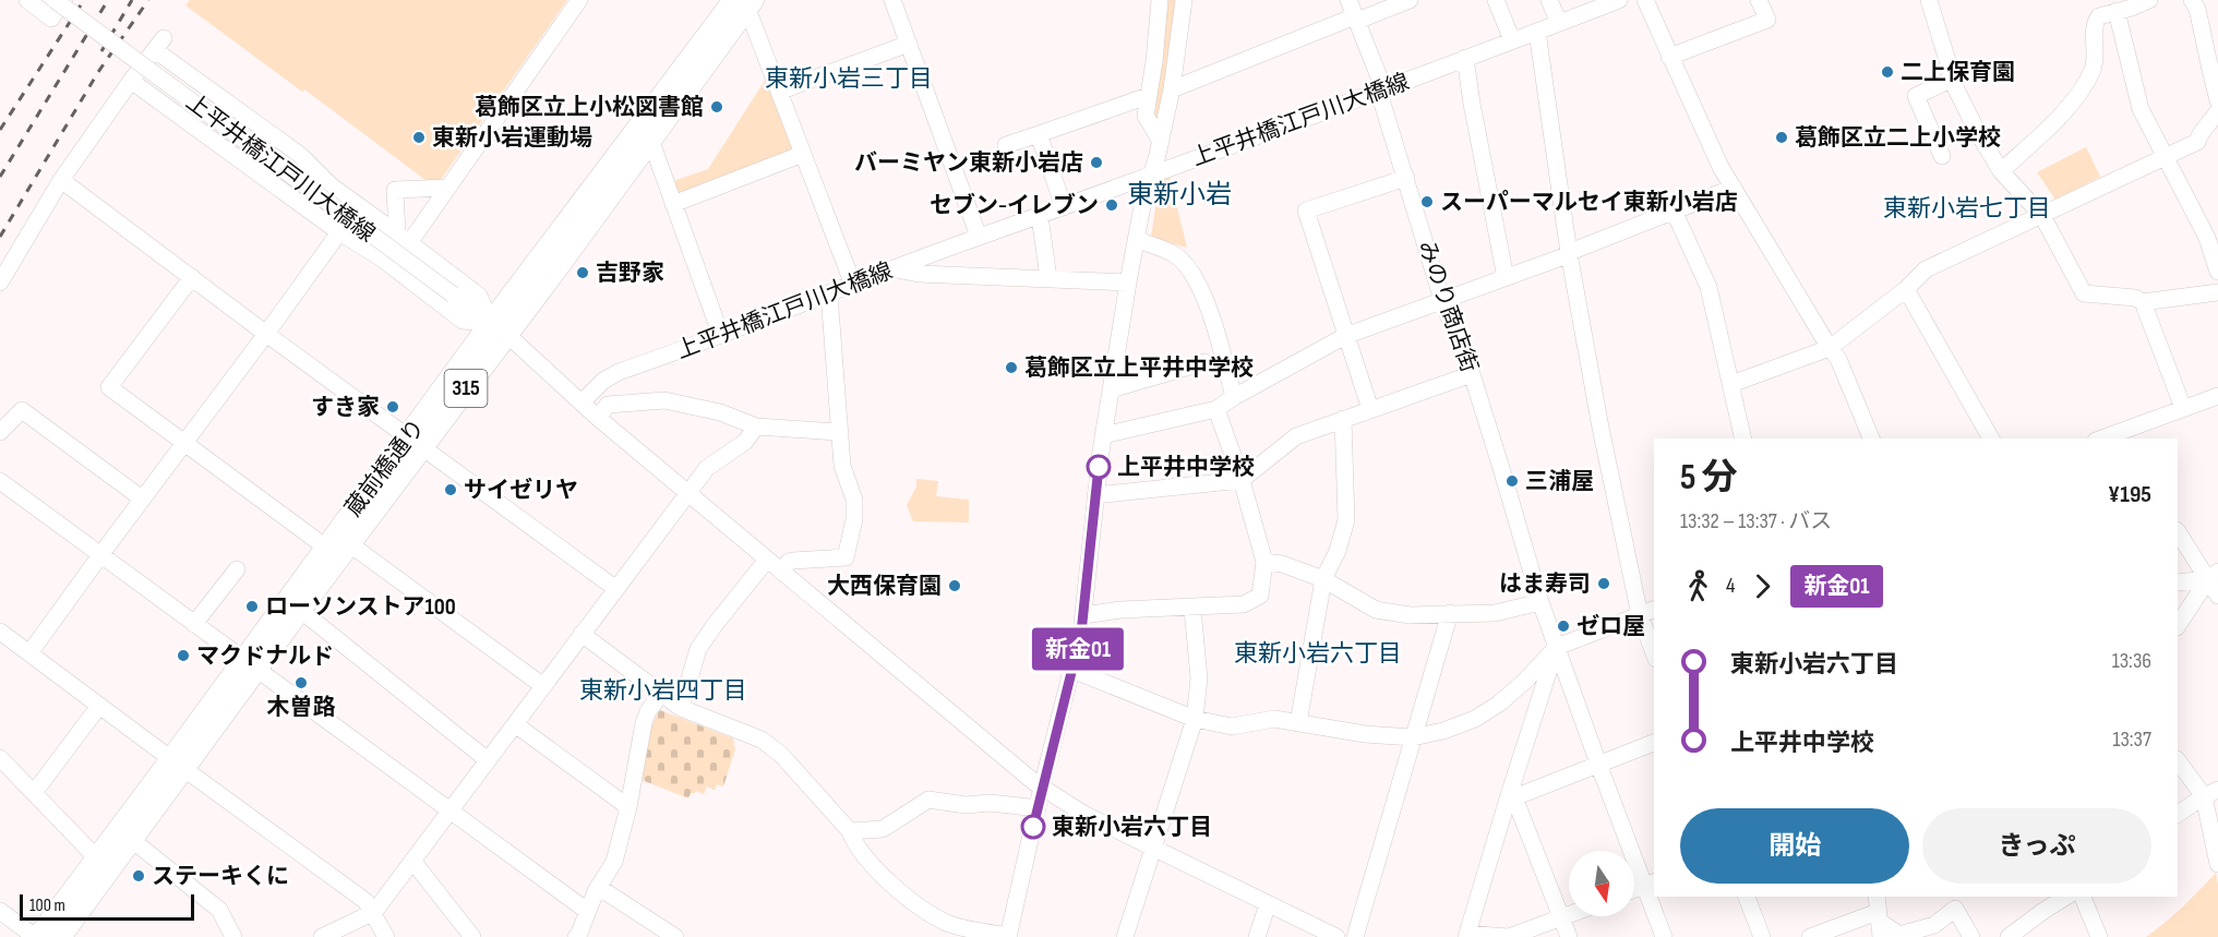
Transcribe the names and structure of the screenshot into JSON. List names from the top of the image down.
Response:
{
  "streets": {
    "main road": ["315", "蔵前橋通り"],
    "street": ["上平井橋江戸川大橋線", "みのり商店街"]
  },
  "crossings": [
    ["上平井橋江戸川大橋線", "みのり商店街"],
    ["上平井橋江戸川大橋線", "蔵前橋通り"]
  ],
  "districts": [
    "東新小岩三丁目",
    "東新小岩",
    "東新小岩七丁目",
    "東新小岩六丁目",
    "東新小岩四丁目"
  ],
  "places": [
    "二上保育園",
    "葛飾区立上小松図書館",
    "東新小岩運動場",
    "葛飾区立二上小学校",
    "バーミヤン東新小岩店",
    "スーパーマルセイ東新小岩店",
    "セブン-イレブン",
    "吉野家",
    "葛飾区立上平井中学校",
    "すき家",
    "上平井中学校",
    "三浦屋",
    "サイゼリヤ",
    "はま寿司",
    "大西保育園",
    "ローソンストア100",
    "ゼロ屋",
    "マクドナルド",
    "木曽路",
    "東新小岩六丁目",
    "ステーキくに"
  ],
  "lines": ["bus line 新金01"],
  "scale_bar": "100 m",
  "north": "bottom",
  "page": {
    "on_map": "新金01",
    "heading": ["5 分", "13:32 – 13:37 · バス", "¥195"],
    "legs": ["4", "新金01"],
    "list": [
      {
        "name": "東新小岩六丁目",
        "value": "13:36"
      },
      {
        "name": "上平井中学校",
        "value": "13:37"
      }
    ],
    "buttons": ["開始", "きっぷ"],
    "scale": "100 m"
  }
}
